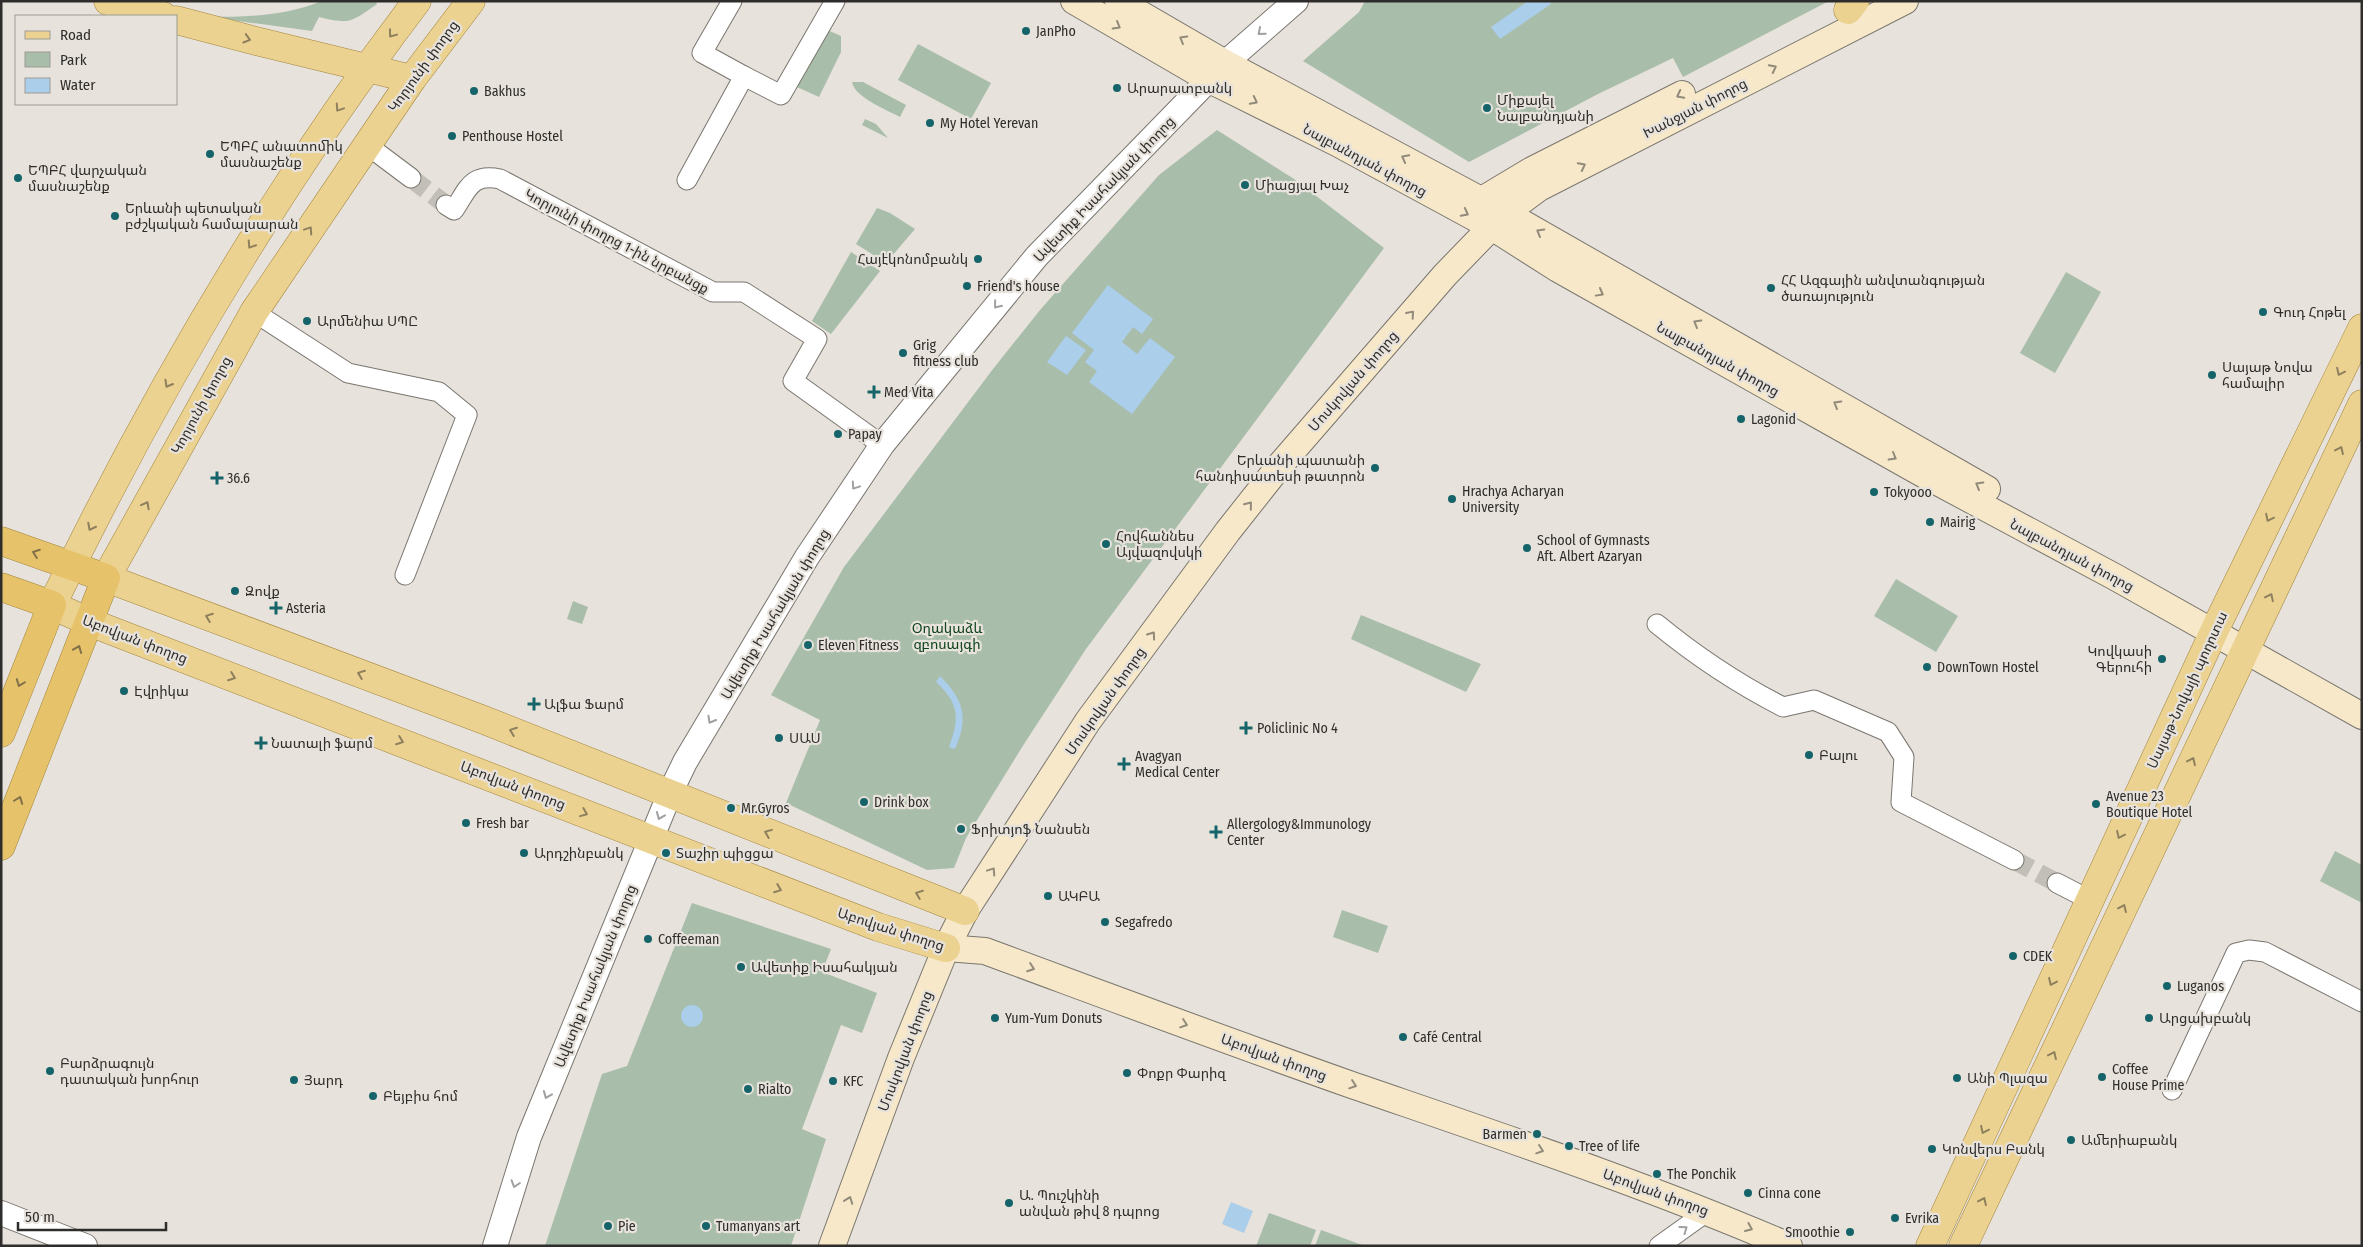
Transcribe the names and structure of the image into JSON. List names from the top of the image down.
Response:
{
  "streets": {
    "highway": ["Կորյունի փողոց", "Աբովյան փողոց"],
    "main road": [
      "Խանջյան փողոց",
      "Նալբանդյան փողոց",
      "Մոսկովյան փողոց",
      "Սայաթ-Նովայի պողոտա"
    ],
    "street": ["Ավետիք Իսահակյան փողոց", "Կորյունի փողոց 1-ին նրբանցք"]
  },
  "crossings": [
    ["Կորյունի փողոց", "Աբովյան փողոց"],
    ["Խանջյան փողոց", "Նալբանդյան փողոց"],
    ["Խանջյան փողոց", "Մոսկովյան փողոց"],
    ["Նալբանդյան փողոց", "Ավետիք Իսահակյան փողոց"],
    ["Նալբանդյան փողոց", "Մոսկովյան փողոց"],
    ["Նալբանդյան փողոց", "Սայաթ-Նովայի պողոտա"],
    ["Ավետիք Իսահակյան փողոց", "Կորյունի փողոց 1-ին նրբանցք"],
    ["Ավետիք Իսահակյան փողոց", "Աբովյան փողոց"],
    ["Մոսկովյան փողոց", "Աբովյան փողոց"]
  ],
  "one_way": ["Ավետիք Իսահակյան փողոց", "Մոսկովյան փողոց", "Աբովյան փողոց"],
  "parks": ["Օղակաձև զբոսայգի"],
  "places": {
    "other": [
      "JanPho",
      "Արարատբանկ",
      "Bakhus",
      "Միքայել Նալբանդյանի",
      "My Hotel Yerevan",
      "Penthouse Hostel",
      "ԵՊԲՀ անատոմիկ մասնաշենք",
      "ԵՊԲՀ վարչական մասնաշենք",
      "Միացյալ Խաչ",
      "Երևանի պետական բժշկական համալսարան",
      "Հայէկոնոմբանկ",
      "Friend's house",
      "ՀՀ Ազգային անվտանգության ծառայություն",
      "Գուդ Հոթել",
      "Արմենիա ՍՊԸ",
      "Grig fitness club",
      "Սայաթ Նովա համալիր",
      "Lagonid",
      "Papay",
      "Երևանի պատանի հանդիսատեսի թատրոն",
      "Tokyooo",
      "Hrachya Acharyan University",
      "Mairig",
      "Հովհաննես Այվազովսկի",
      "School of Gymnasts Aft. Albert Azaryan",
      "Զովք",
      "Eleven Fitness",
      "Կովկասի Գերուհի",
      "DownTown Hostel",
      "Էվրիկա",
      "ՍԱՍ",
      "Բալու",
      "Drink box",
      "Avenue 23 Boutique Hotel",
      "Mr.Gyros",
      "Fresh bar",
      "Ֆրիտյոֆ Նանսեն",
      "Արդշինբանկ",
      "Տաշիր պիցցա",
      "ԱԿԲԱ",
      "Segafredo",
      "Coffeeman",
      "CDEK",
      "Ավետիք Իսահակյան",
      "Luganos",
      "Yum-Yum Donuts",
      "Արցախբանկ",
      "Café Central",
      "Բարձրագույն դատական խորհուր",
      "Փոքր Փարիզ",
      "Coffee House Prime",
      "Անի Պլազա",
      "Յարդ",
      "KFC",
      "Rialto",
      "Բեյբիս հոմ",
      "Barmen",
      "Ամերիաբանկ",
      "Tree of life",
      "Կոնվերս Բանկ",
      "The Ponchik",
      "Cinna cone",
      "Ա. Պուշկինի անվան թիվ 8 դպրոց",
      "Evrika",
      "Pie",
      "Tumanyans art",
      "Smoothie"
    ],
    "health": [
      "Med Vita",
      "36.6",
      "Asteria",
      "Ալֆա Ֆարմ",
      "Policlinic No 4",
      "Նատալի ֆարմ",
      "Avagyan Medical Center",
      "Allergology&Immunology Center"
    ]
  },
  "legend": ["Road", "Park", "Water"],
  "scale_bar": "50 m"
}
